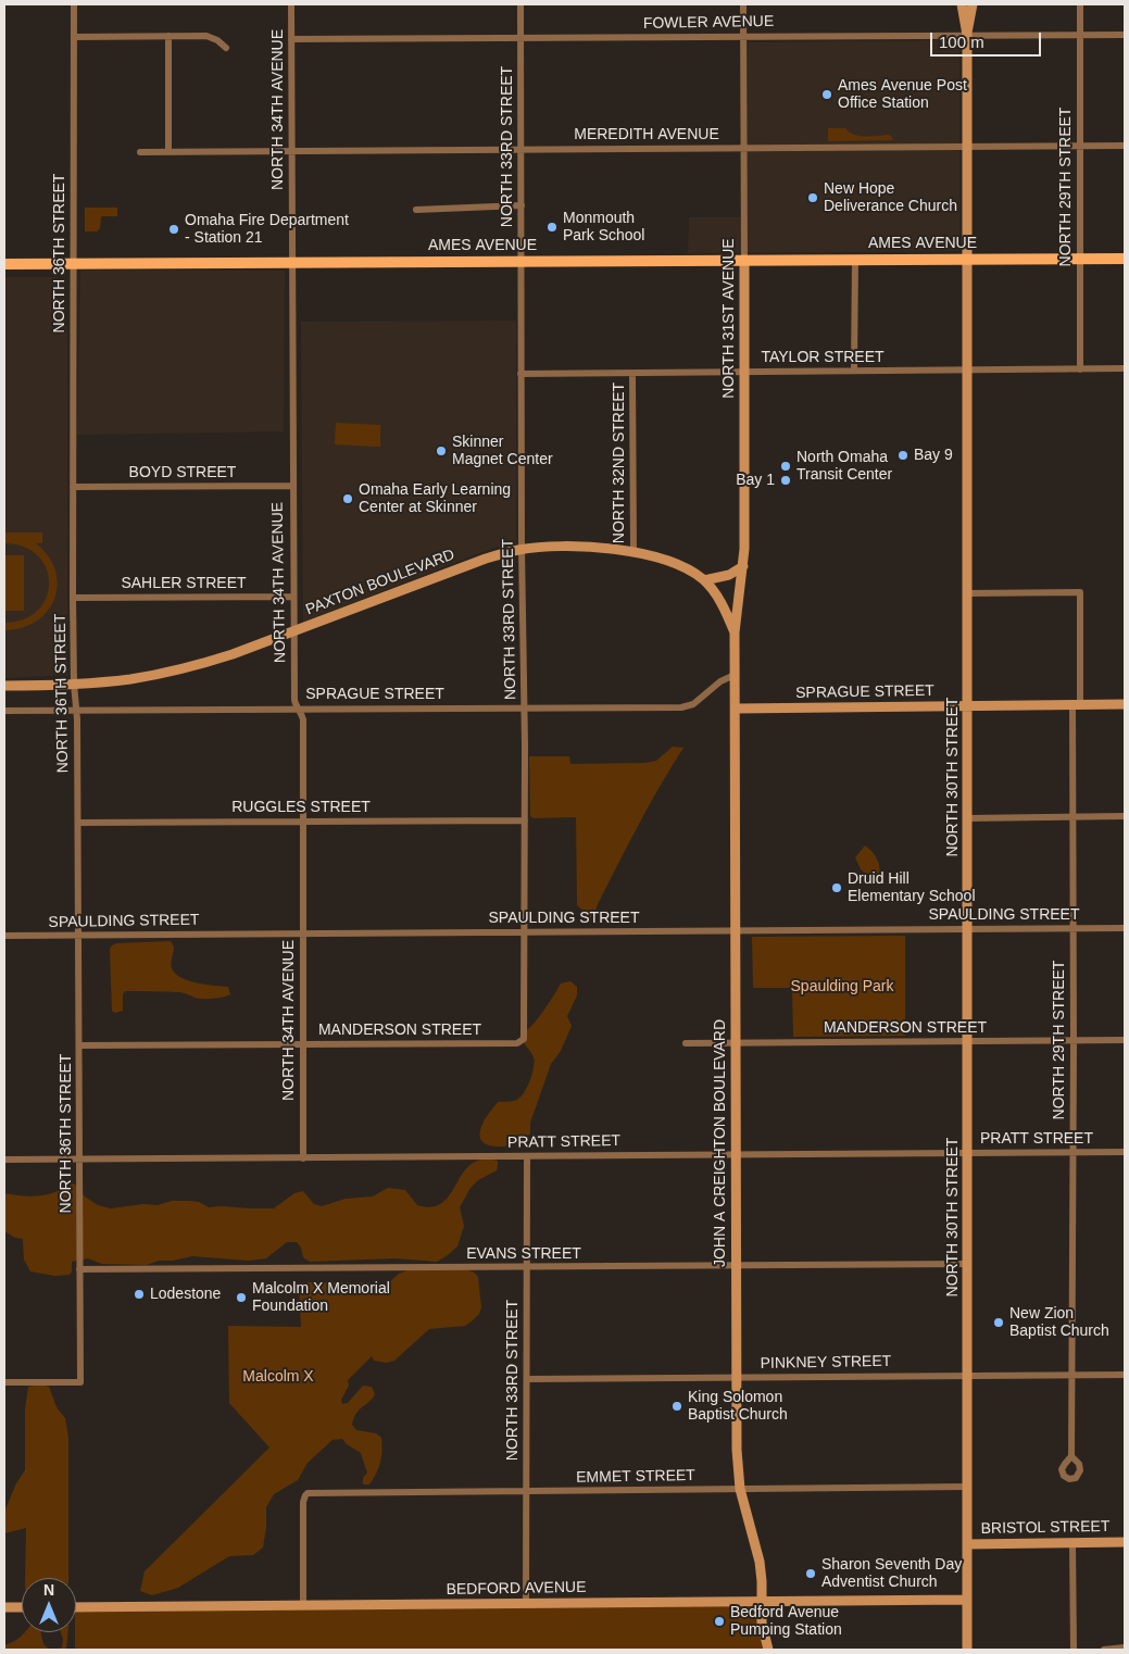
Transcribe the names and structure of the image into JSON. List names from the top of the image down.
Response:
{
  "streets": {
    "main road": ["AMES AVENUE"],
    "street": [
      "FOWLER AVENUE",
      "NORTH 34TH AVENUE",
      "MEREDITH AVENUE",
      "NORTH 33RD STREET",
      "NORTH 29TH STREET",
      "NORTH 36TH STREET",
      "NORTH 31ST AVENUE",
      "TAYLOR STREET",
      "NORTH 32ND STREET",
      "BOYD STREET",
      "PAXTON BOULEVARD",
      "SAHLER STREET",
      "SPRAGUE STREET",
      "NORTH 30TH STREET",
      "RUGGLES STREET",
      "SPAULDING STREET",
      "MANDERSON STREET",
      "PRATT STREET",
      "JOHN A CREIGHTON BOULEVARD",
      "EVANS STREET",
      "PINKNEY STREET",
      "EMMET STREET",
      "BRISTOL STREET",
      "BEDFORD AVENUE"
    ]
  },
  "crossings": [
    ["FOWLER AVENUE", "NORTH 34TH AVENUE"],
    ["FOWLER AVENUE", "NORTH 33RD STREET"],
    ["FOWLER AVENUE", "NORTH 29TH STREET"],
    ["FOWLER AVENUE", "NORTH 31ST AVENUE"],
    ["FOWLER AVENUE", "NORTH 30TH STREET"],
    ["NORTH 34TH AVENUE", "MEREDITH AVENUE"],
    ["NORTH 34TH AVENUE", "AMES AVENUE"],
    ["NORTH 34TH AVENUE", "BOYD STREET"],
    ["NORTH 34TH AVENUE", "PAXTON BOULEVARD"],
    ["NORTH 34TH AVENUE", "SAHLER STREET"],
    ["NORTH 34TH AVENUE", "SPRAGUE STREET"],
    ["NORTH 34TH AVENUE", "RUGGLES STREET"],
    ["NORTH 34TH AVENUE", "SPAULDING STREET"],
    ["NORTH 34TH AVENUE", "MANDERSON STREET"],
    ["NORTH 34TH AVENUE", "PRATT STREET"],
    ["MEREDITH AVENUE", "NORTH 33RD STREET"],
    ["MEREDITH AVENUE", "NORTH 29TH STREET"],
    ["MEREDITH AVENUE", "NORTH 31ST AVENUE"],
    ["MEREDITH AVENUE", "NORTH 30TH STREET"],
    ["NORTH 33RD STREET", "AMES AVENUE"],
    ["NORTH 33RD STREET", "TAYLOR STREET"],
    ["NORTH 33RD STREET", "PAXTON BOULEVARD"],
    ["NORTH 33RD STREET", "SPRAGUE STREET"],
    ["NORTH 33RD STREET", "RUGGLES STREET"],
    ["NORTH 33RD STREET", "SPAULDING STREET"],
    ["NORTH 33RD STREET", "MANDERSON STREET"],
    ["NORTH 33RD STREET", "PRATT STREET"],
    ["NORTH 33RD STREET", "EVANS STREET"],
    ["NORTH 33RD STREET", "PINKNEY STREET"],
    ["NORTH 33RD STREET", "EMMET STREET"],
    ["NORTH 33RD STREET", "BEDFORD AVENUE"],
    ["NORTH 29TH STREET", "AMES AVENUE"],
    ["NORTH 29TH STREET", "TAYLOR STREET"],
    ["NORTH 29TH STREET", "SPRAGUE STREET"],
    ["NORTH 29TH STREET", "NORTH 30TH STREET"],
    ["NORTH 29TH STREET", "SPAULDING STREET"],
    ["NORTH 29TH STREET", "MANDERSON STREET"],
    ["NORTH 29TH STREET", "PRATT STREET"],
    ["NORTH 29TH STREET", "PINKNEY STREET"],
    ["AMES AVENUE", "NORTH 36TH STREET"],
    ["AMES AVENUE", "NORTH 31ST AVENUE"],
    ["AMES AVENUE", "NORTH 30TH STREET"],
    ["NORTH 36TH STREET", "BOYD STREET"],
    ["NORTH 36TH STREET", "PAXTON BOULEVARD"],
    ["NORTH 36TH STREET", "SAHLER STREET"],
    ["NORTH 36TH STREET", "SPRAGUE STREET"],
    ["NORTH 36TH STREET", "RUGGLES STREET"],
    ["NORTH 36TH STREET", "SPAULDING STREET"],
    ["NORTH 36TH STREET", "MANDERSON STREET"],
    ["NORTH 36TH STREET", "PRATT STREET"],
    ["NORTH 36TH STREET", "EVANS STREET"],
    ["NORTH 31ST AVENUE", "TAYLOR STREET"],
    ["NORTH 31ST AVENUE", "PAXTON BOULEVARD"],
    ["NORTH 31ST AVENUE", "JOHN A CREIGHTON BOULEVARD"],
    ["TAYLOR STREET", "NORTH 32ND STREET"],
    ["TAYLOR STREET", "NORTH 30TH STREET"],
    ["NORTH 32ND STREET", "PAXTON BOULEVARD"],
    ["PAXTON BOULEVARD", "JOHN A CREIGHTON BOULEVARD"],
    ["SPRAGUE STREET", "NORTH 30TH STREET"],
    ["SPRAGUE STREET", "JOHN A CREIGHTON BOULEVARD"],
    ["NORTH 30TH STREET", "SPAULDING STREET"],
    ["NORTH 30TH STREET", "MANDERSON STREET"],
    ["NORTH 30TH STREET", "PRATT STREET"],
    ["NORTH 30TH STREET", "EVANS STREET"],
    ["NORTH 30TH STREET", "PINKNEY STREET"],
    ["NORTH 30TH STREET", "EMMET STREET"],
    ["NORTH 30TH STREET", "BRISTOL STREET"],
    ["NORTH 30TH STREET", "BEDFORD AVENUE"],
    ["SPAULDING STREET", "JOHN A CREIGHTON BOULEVARD"],
    ["MANDERSON STREET", "JOHN A CREIGHTON BOULEVARD"],
    ["PRATT STREET", "JOHN A CREIGHTON BOULEVARD"],
    ["JOHN A CREIGHTON BOULEVARD", "EVANS STREET"],
    ["JOHN A CREIGHTON BOULEVARD", "PINKNEY STREET"],
    ["JOHN A CREIGHTON BOULEVARD", "EMMET STREET"],
    ["JOHN A CREIGHTON BOULEVARD", "BEDFORD AVENUE"],
    ["EMMET STREET", "BEDFORD AVENUE"]
  ],
  "parks": ["Spaulding Park", "Malcolm X"],
  "places": [
    "Ames Avenue Post Office Station",
    "New Hope Deliverance Church",
    "Monmouth Park School",
    "Omaha Fire Department - Station 21",
    "Skinner Magnet Center",
    "Bay 9",
    "North Omaha Transit Center",
    "Bay 1",
    "Omaha Early Learning Center at Skinner",
    "Druid Hill Elementary School",
    "Lodestone",
    "Malcolm X Memorial Foundation",
    "New Zion Baptist Church",
    "King Solomon Baptist Church",
    "Sharon Seventh Day Adventist Church",
    "Bedford Avenue Pumping Station"
  ],
  "scale_bar": "100 m",
  "north": "top"
}
